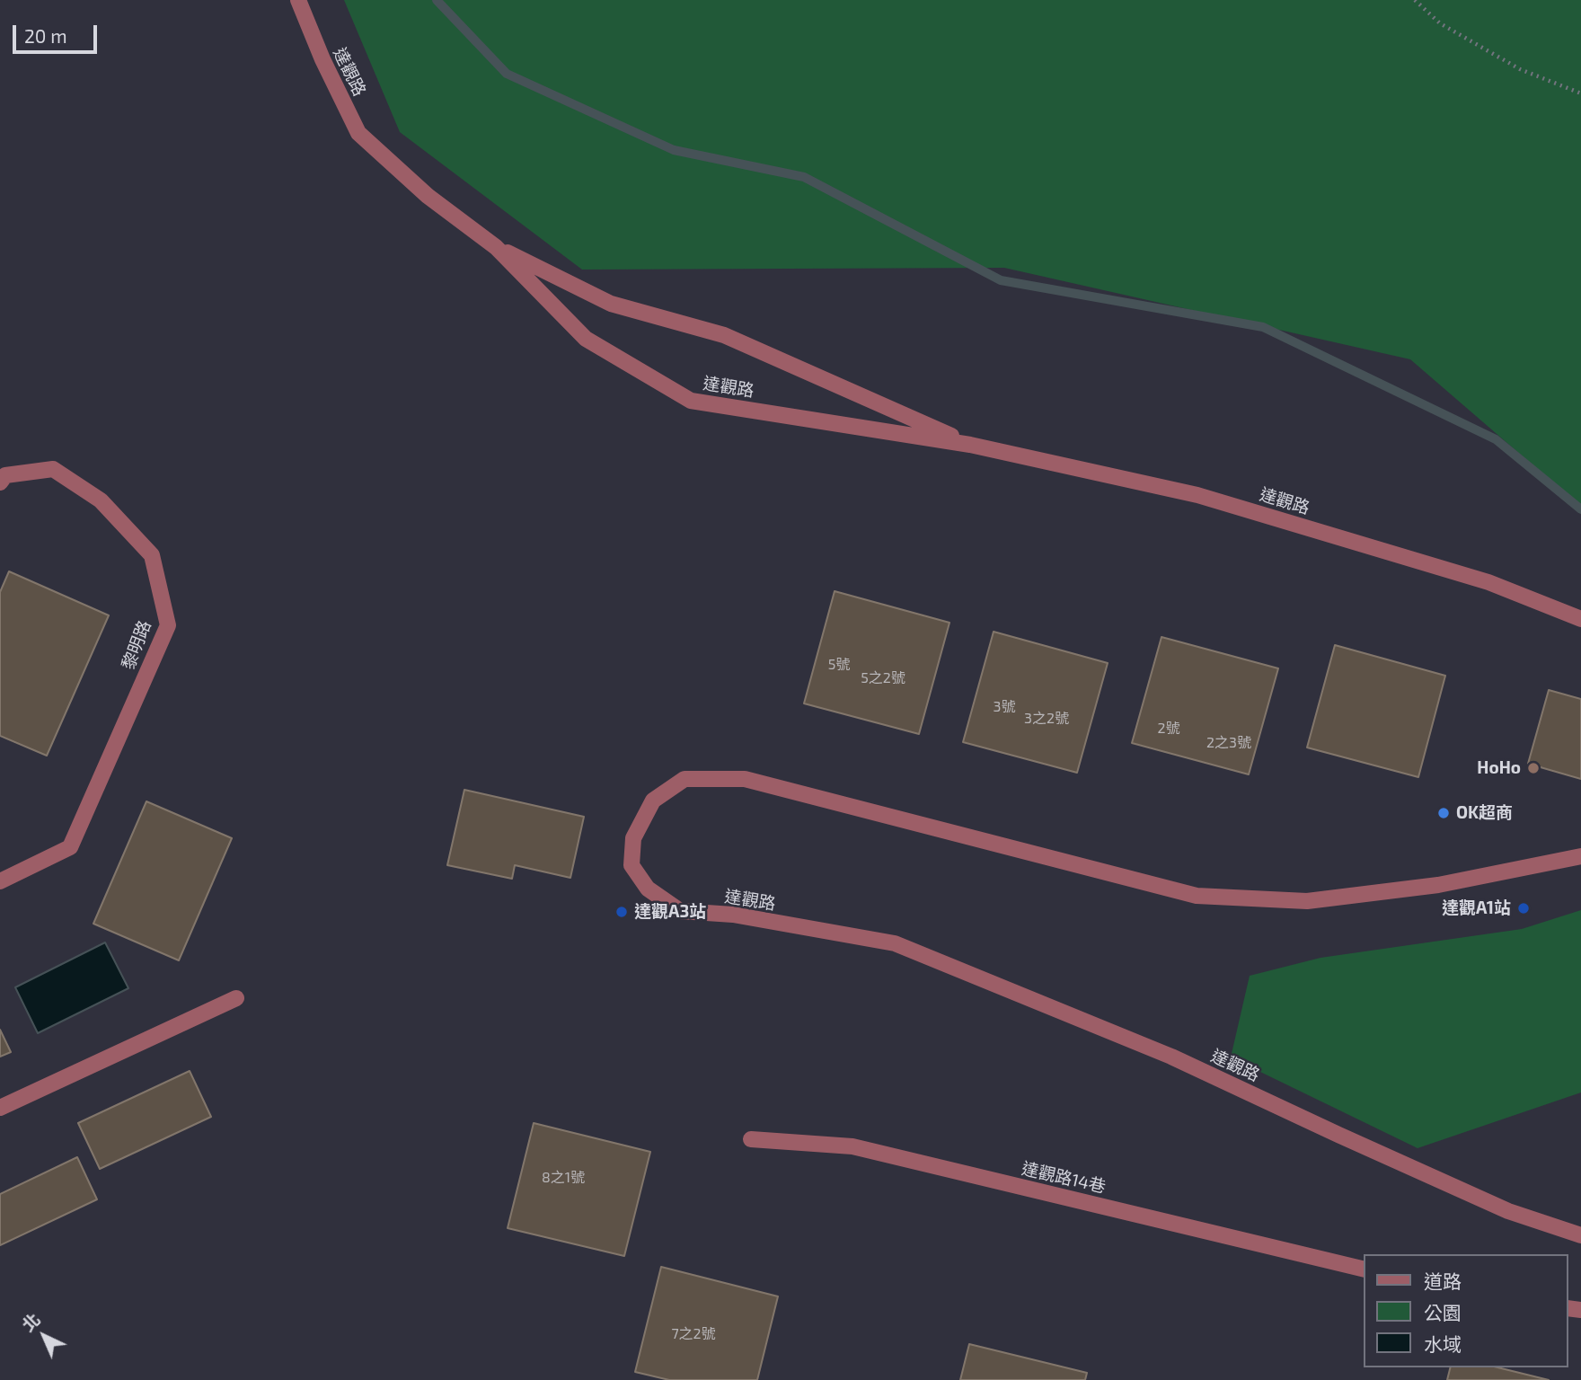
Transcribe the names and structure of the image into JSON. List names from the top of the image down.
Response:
{
  "streets": {
    "street": ["達觀路", "黎明路", "達觀路14巷"]
  },
  "places": [
    "HoHo",
    "OK超商",
    "達觀A1站",
    "達觀A3站"
  ],
  "house_numbers": [
    "5號",
    "5之2號",
    "3號",
    "3之2號",
    "2號",
    "2之3號",
    "8之1號",
    "7之2號"
  ],
  "legend": ["道路", "公園", "水域"],
  "scale_bar": "20 m",
  "north": "top left"
}
